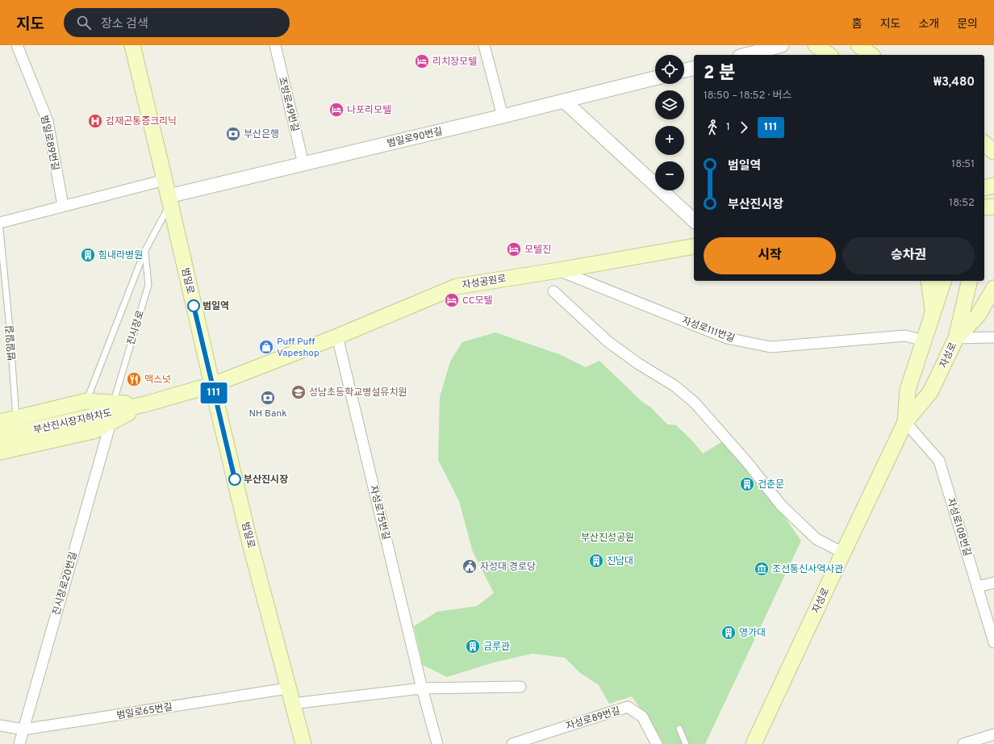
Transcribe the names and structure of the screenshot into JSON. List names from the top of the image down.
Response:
{
  "streets": {
    "main road": [
      "범일로",
      "자성공원로",
      "자성로",
      "부산진시장지하차도"
    ],
    "street": [
      "조방로49번길",
      "범일로90번길",
      "범일로89번길",
      "자성로111번길",
      "자성로75번길",
      "자성로108번길",
      "진시장로20번길",
      "범일로65번길",
      "자성로89번길"
    ],
    "lane": ["진시장로", "범일일길"]
  },
  "crossings": [
    ["조방로49번길", "범일로90번길"],
    ["범일로90번길", "범일로"],
    ["범일로", "자성공원로"],
    ["범일로", "범일로65번길"],
    ["자성공원로", "자성로111번길"],
    ["자성공원로", "자성로75번길"],
    ["자성로111번길", "자성로"],
    ["자성로", "자성로108번길"],
    ["진시장로20번길", "범일로65번길"]
  ],
  "parks": ["부산진성공원"],
  "places": {
    "hotel": [
      "리치장모텔",
      "나포리모텔",
      "모텔진",
      "CC모텔"
    ],
    "hospital": ["김재곤통증크리닉"],
    "bank": ["부산은행", "NH Bank"],
    "building": [
      "힘내라병원",
      "건춘문",
      "진남대",
      "영가대",
      "금루관"
    ],
    "other": ["범일역", "부산진시장"],
    "shop": ["Puff Puff Vapeshop"],
    "restaurant": ["맥스넛"],
    "school or university": ["성남초등학교병설유치원"],
    "public building": ["자성대 경로당"],
    "museum": ["조선통신사역사관"]
  },
  "lines": ["bus line 111"],
  "page": {
    "header": "지도",
    "search": "장소 검색",
    "nav": [
      "홈",
      "지도",
      "소개",
      "문의"
    ],
    "on_map": "111",
    "map_buttons": ["+", "−"],
    "heading": ["2 분", "18:50 – 18:52 · 버스", "₩3,480"],
    "legs": ["1", "111"],
    "list": [
      {
        "name": "범일역",
        "value": "18:51"
      },
      {
        "name": "부산진시장",
        "value": "18:52"
      }
    ],
    "buttons": ["시작", "승차권"]
  }
}
